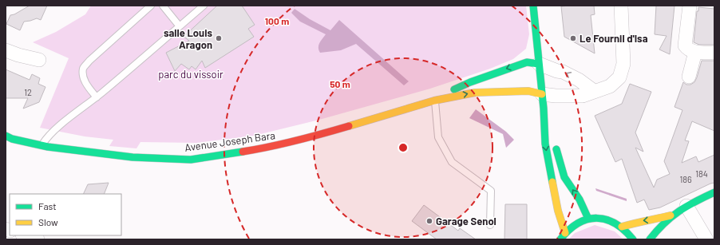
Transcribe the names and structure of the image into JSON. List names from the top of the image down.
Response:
{
  "streets": {
    "street": ["Avenue Joseph Bara"]
  },
  "parks": ["parc du vissoir"],
  "places": ["salle Louis Aragon", "Le Fournil d'Isa", "Garage Senol"],
  "house_numbers": ["12", "184", "186"],
  "legend": ["Fast", "Slow"],
  "rings": ["100 m", "50 m"]
}
